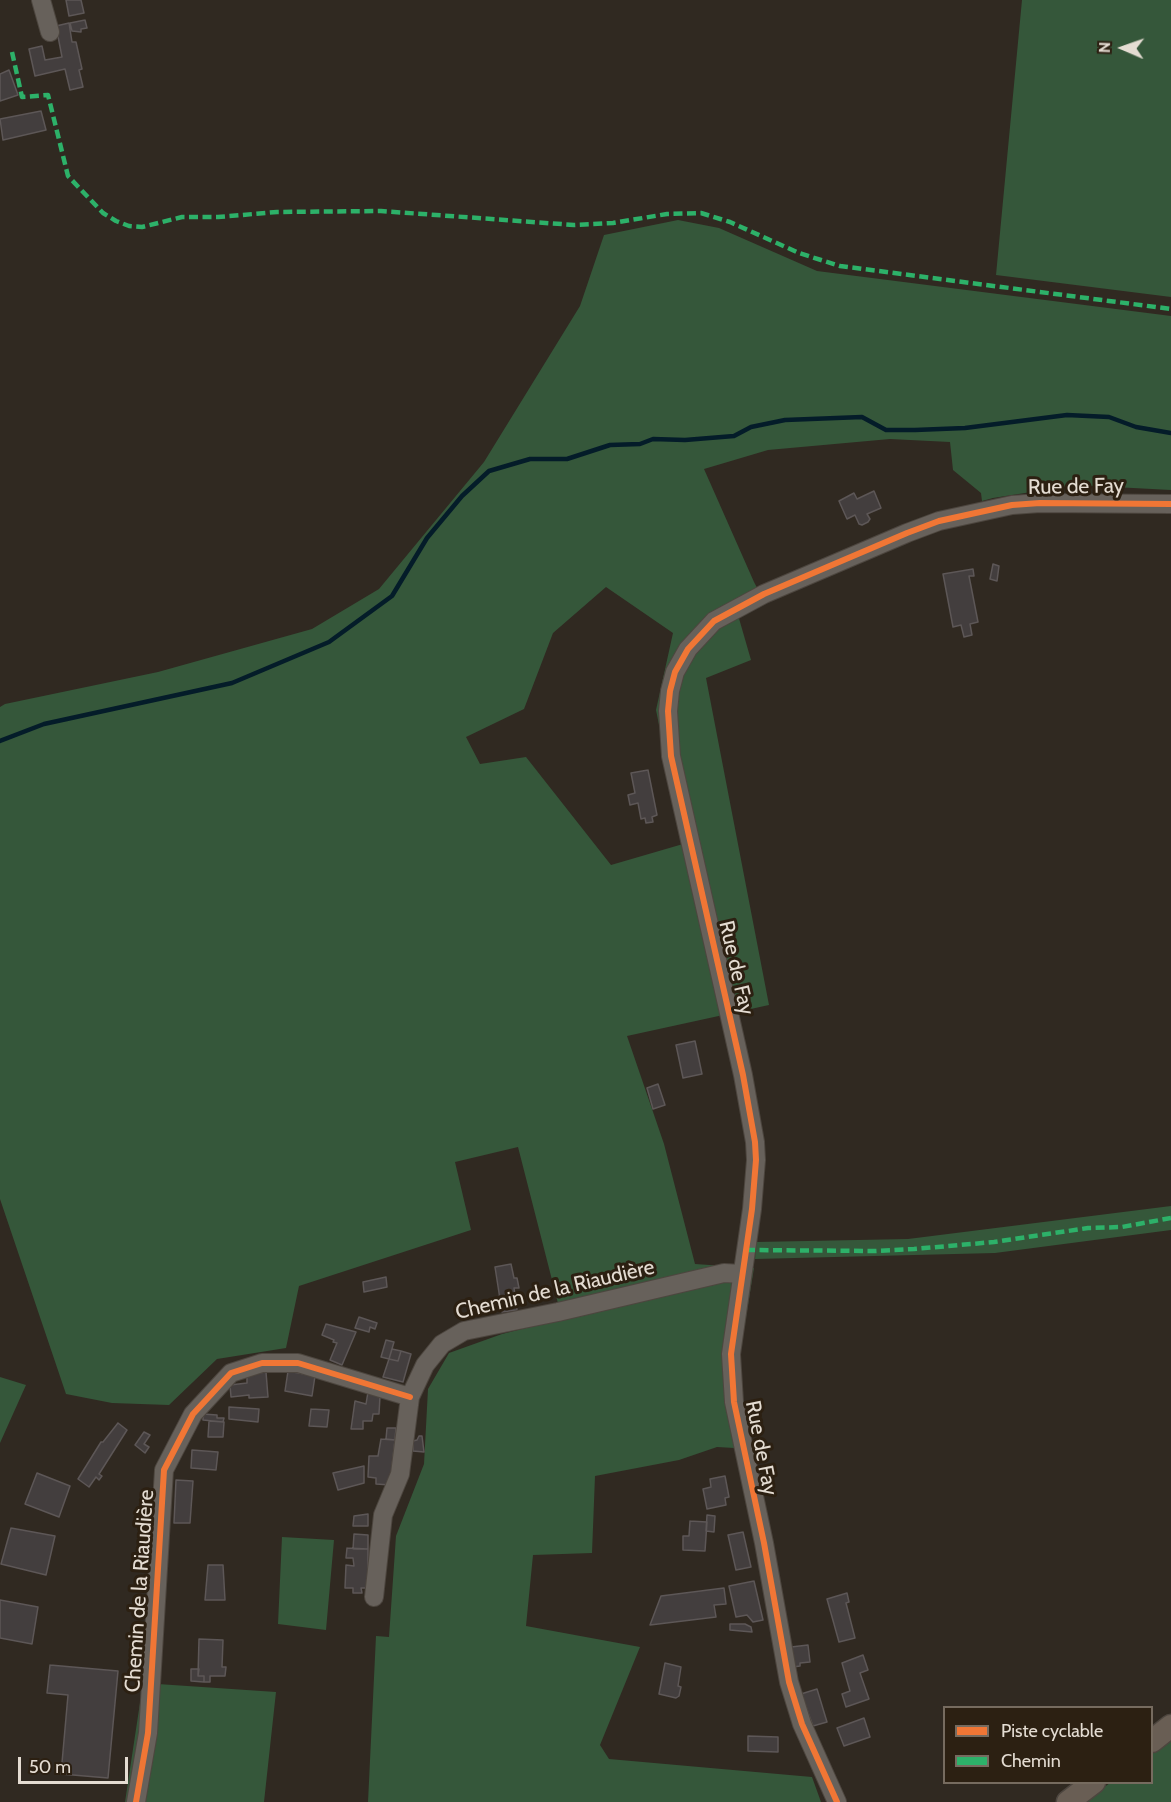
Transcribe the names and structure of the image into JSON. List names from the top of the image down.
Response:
{
  "streets": {
    "street": ["Rue de Fay", "Chemin de la Riaudière"]
  },
  "crossings": [
    ["Rue de Fay", "Chemin de la Riaudière"]
  ],
  "legend": ["Piste cyclable", "Chemin"],
  "scale_bar": "50 m",
  "north": "left"
}
